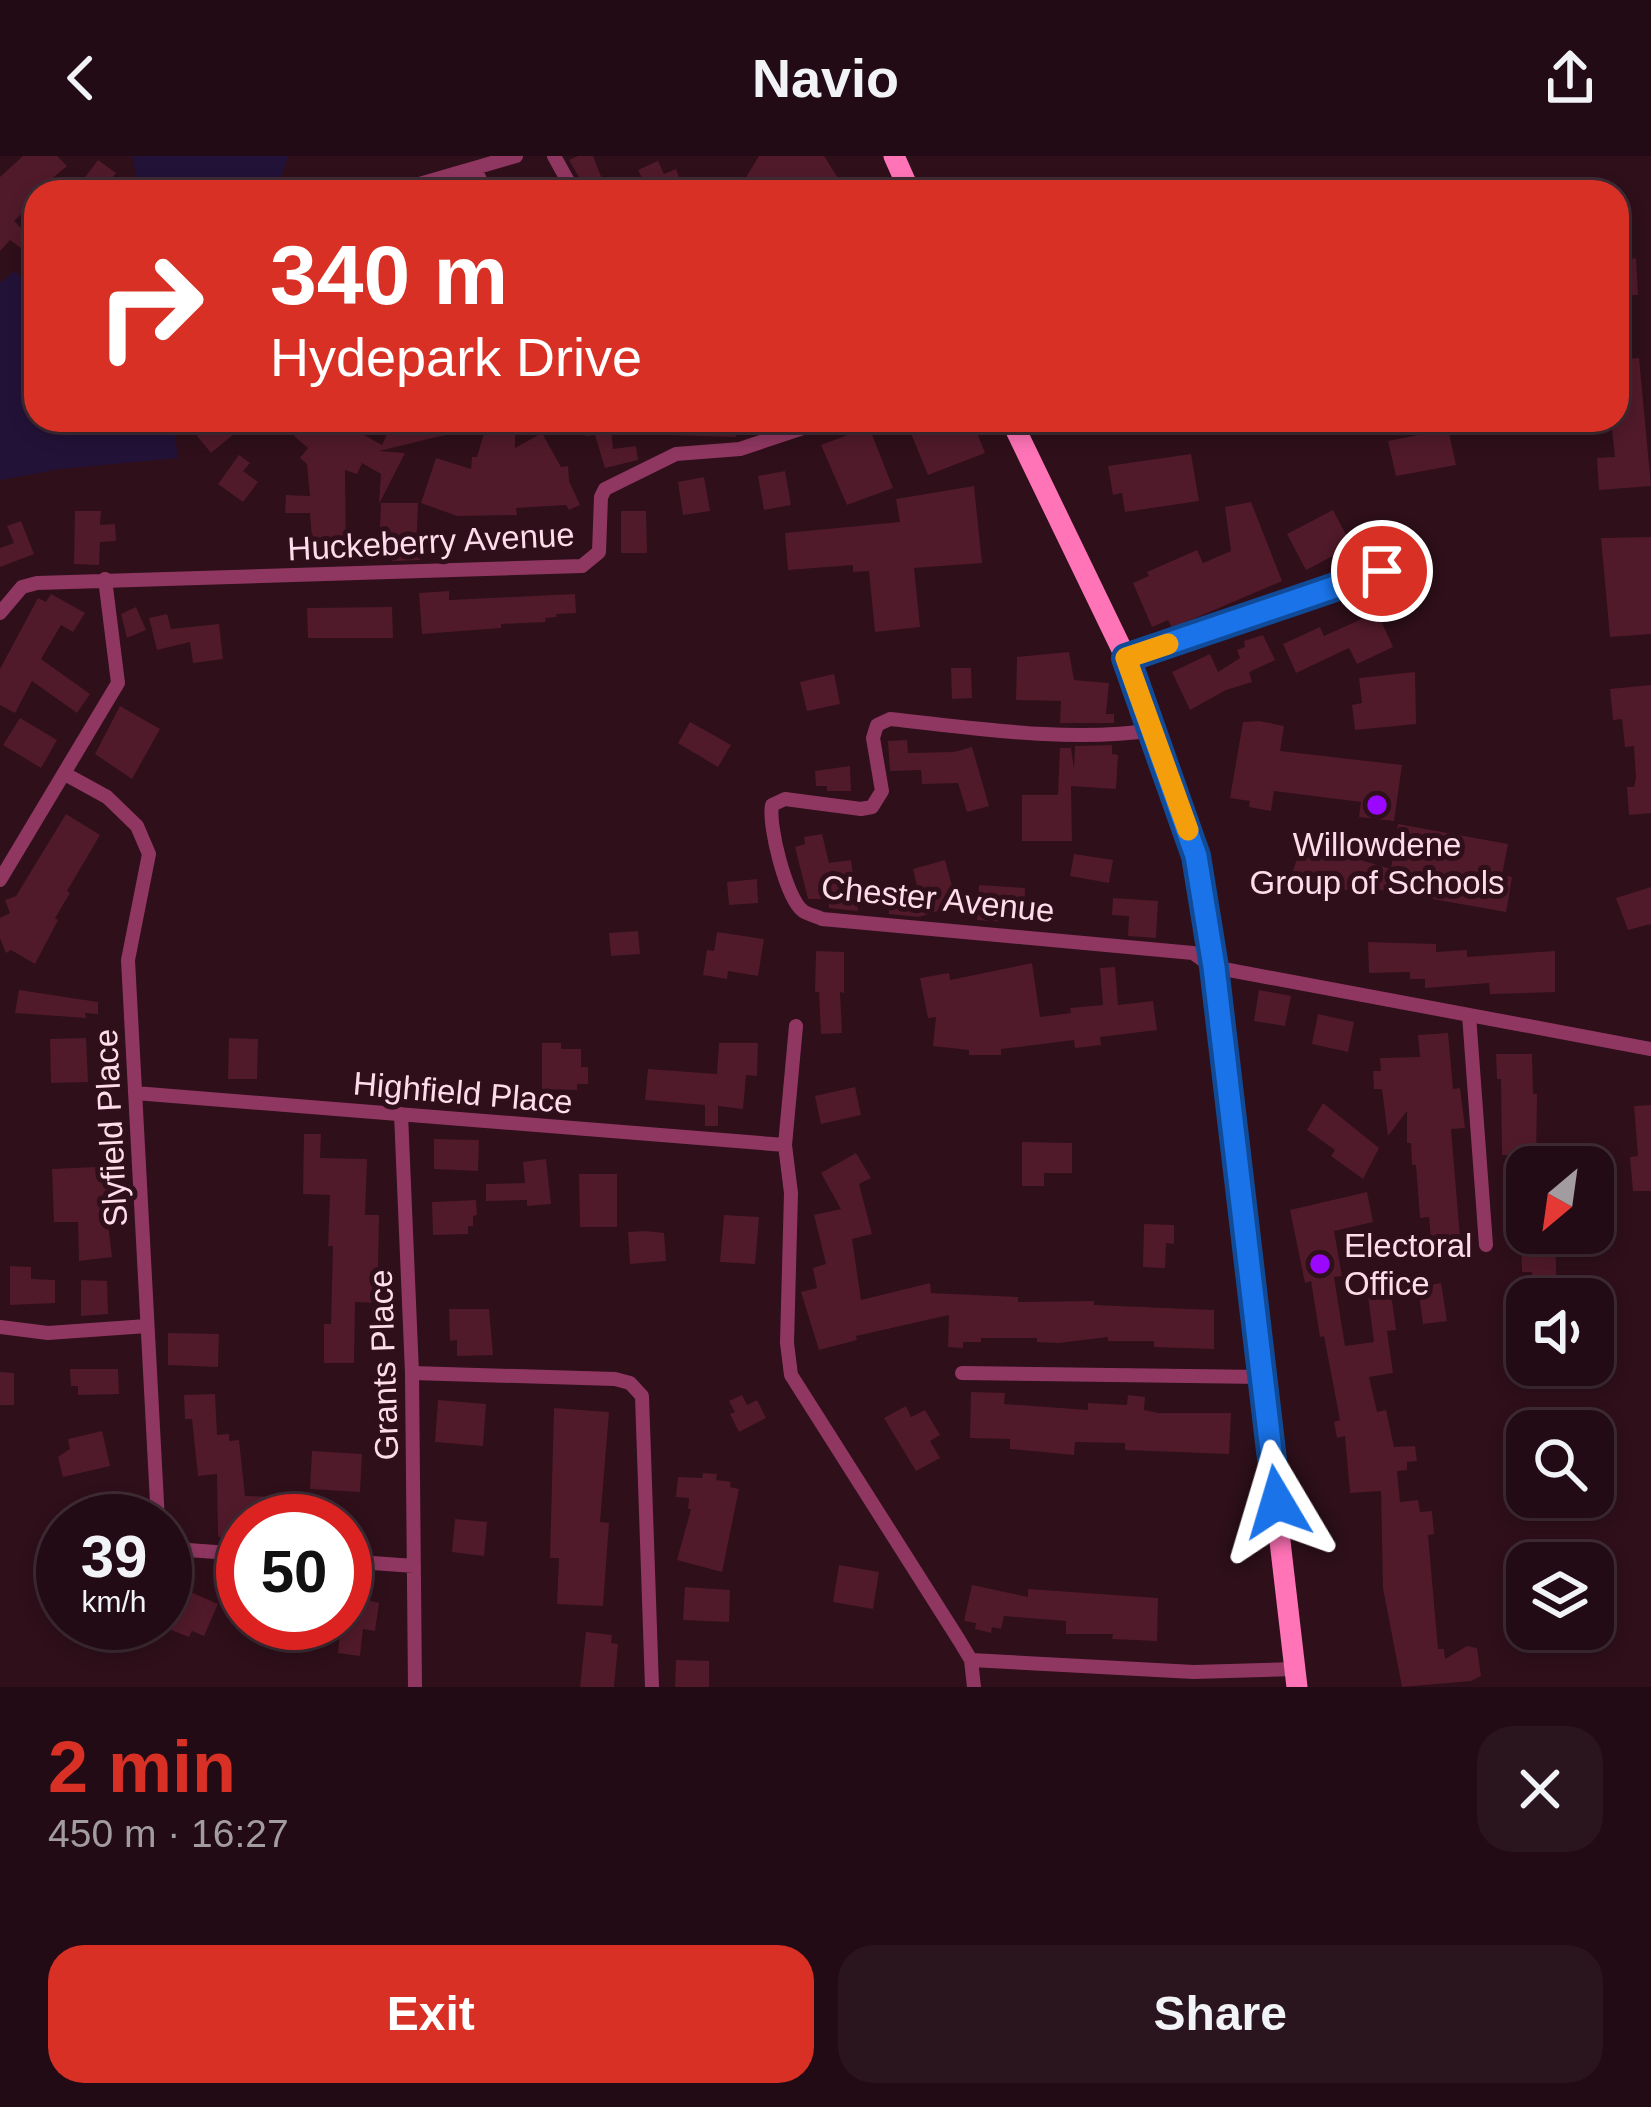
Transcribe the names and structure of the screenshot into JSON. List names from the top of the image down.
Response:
{
  "streets": {
    "street": [
      "Huckeberry Avenue",
      "Chester Avenue",
      "Highfield Place",
      "Slyfield Place",
      "Grants Place"
    ]
  },
  "crossings": [
    ["Highfield Place", "Slyfield Place"],
    ["Highfield Place", "Grants Place"]
  ],
  "places": ["Willowdene Group of Schools", "Electoral Office"],
  "north": "bottom left",
  "page": {
    "header": "Navio",
    "turn": ["340 m", "Hydepark Drive"],
    "speed": "39 km/h",
    "limit": "50",
    "heading": ["2 min", "450 m · 16:27"],
    "buttons": ["Exit", "Share"]
  }
}
